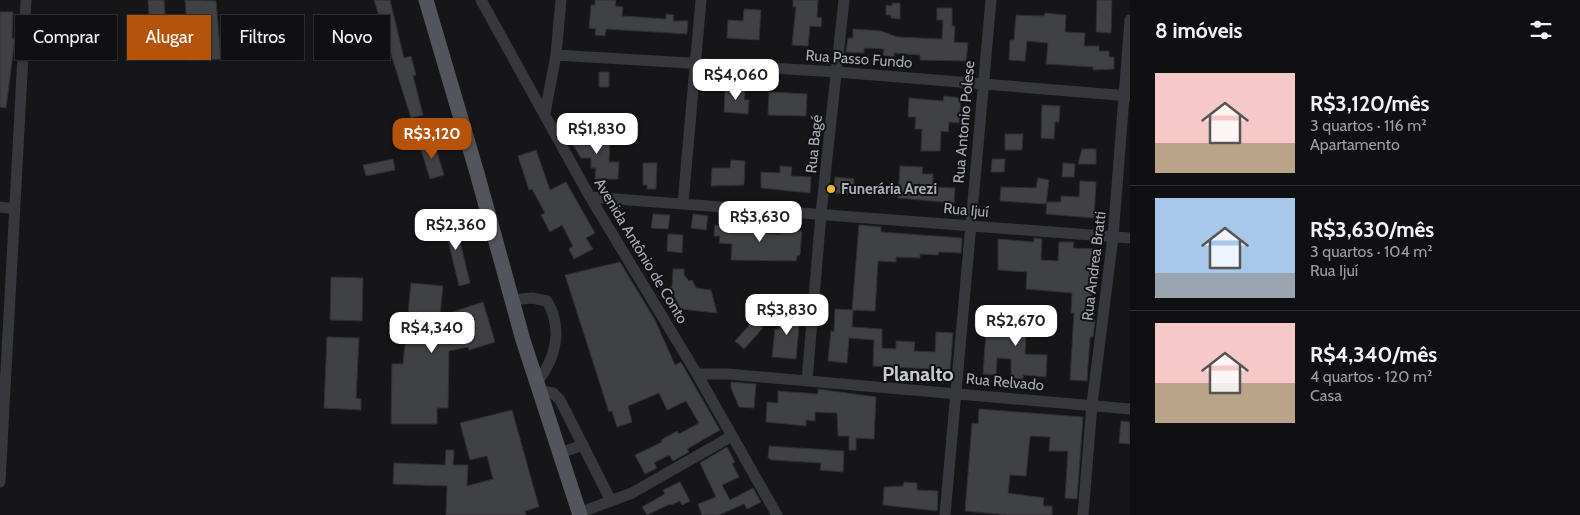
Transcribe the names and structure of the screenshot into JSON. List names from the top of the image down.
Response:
{
  "streets": {
    "street": [
      "Rua Passo Fundo",
      "Rua Antonio Polese",
      "Rua Bagé",
      "Rua Ijuí",
      "Avenida Antônio de Conto",
      "Rua Andrea Bratti",
      "Rua Relvado"
    ]
  },
  "crossings": [
    ["Rua Passo Fundo", "Rua Antonio Polese"],
    ["Rua Passo Fundo", "Rua Bagé"],
    ["Rua Passo Fundo", "Rua Andrea Bratti"],
    ["Rua Antonio Polese", "Rua Ijuí"],
    ["Rua Antonio Polese", "Rua Relvado"],
    ["Rua Bagé", "Rua Ijuí"],
    ["Rua Bagé", "Rua Relvado"],
    ["Rua Ijuí", "Avenida Antônio de Conto"],
    ["Rua Ijuí", "Rua Andrea Bratti"],
    ["Avenida Antônio de Conto", "Rua Relvado"],
    ["Rua Andrea Bratti", "Rua Relvado"]
  ],
  "districts": ["Planalto"],
  "places": ["Funerária Arezi"],
  "page": {
    "heading": "8 imóveis",
    "chip": [
      "Comprar",
      "Alugar",
      "Filtros",
      "Novo"
    ],
    "price": [
      "R$4,060",
      "R$1,830",
      "R$3,120",
      "R$3,630",
      "R$2,360",
      "R$3,830",
      "R$2,670",
      "R$4,340"
    ],
    "list": [
      {
        "name": "R$3,120/mês",
        "note": "3 quartos · 116 m² · Apartamento"
      },
      {
        "name": "R$3,630/mês",
        "note": "3 quartos · 104 m² · Rua Ijuí"
      },
      {
        "name": "R$4,340/mês",
        "note": "4 quartos · 120 m² · Casa"
      }
    ]
  }
}
